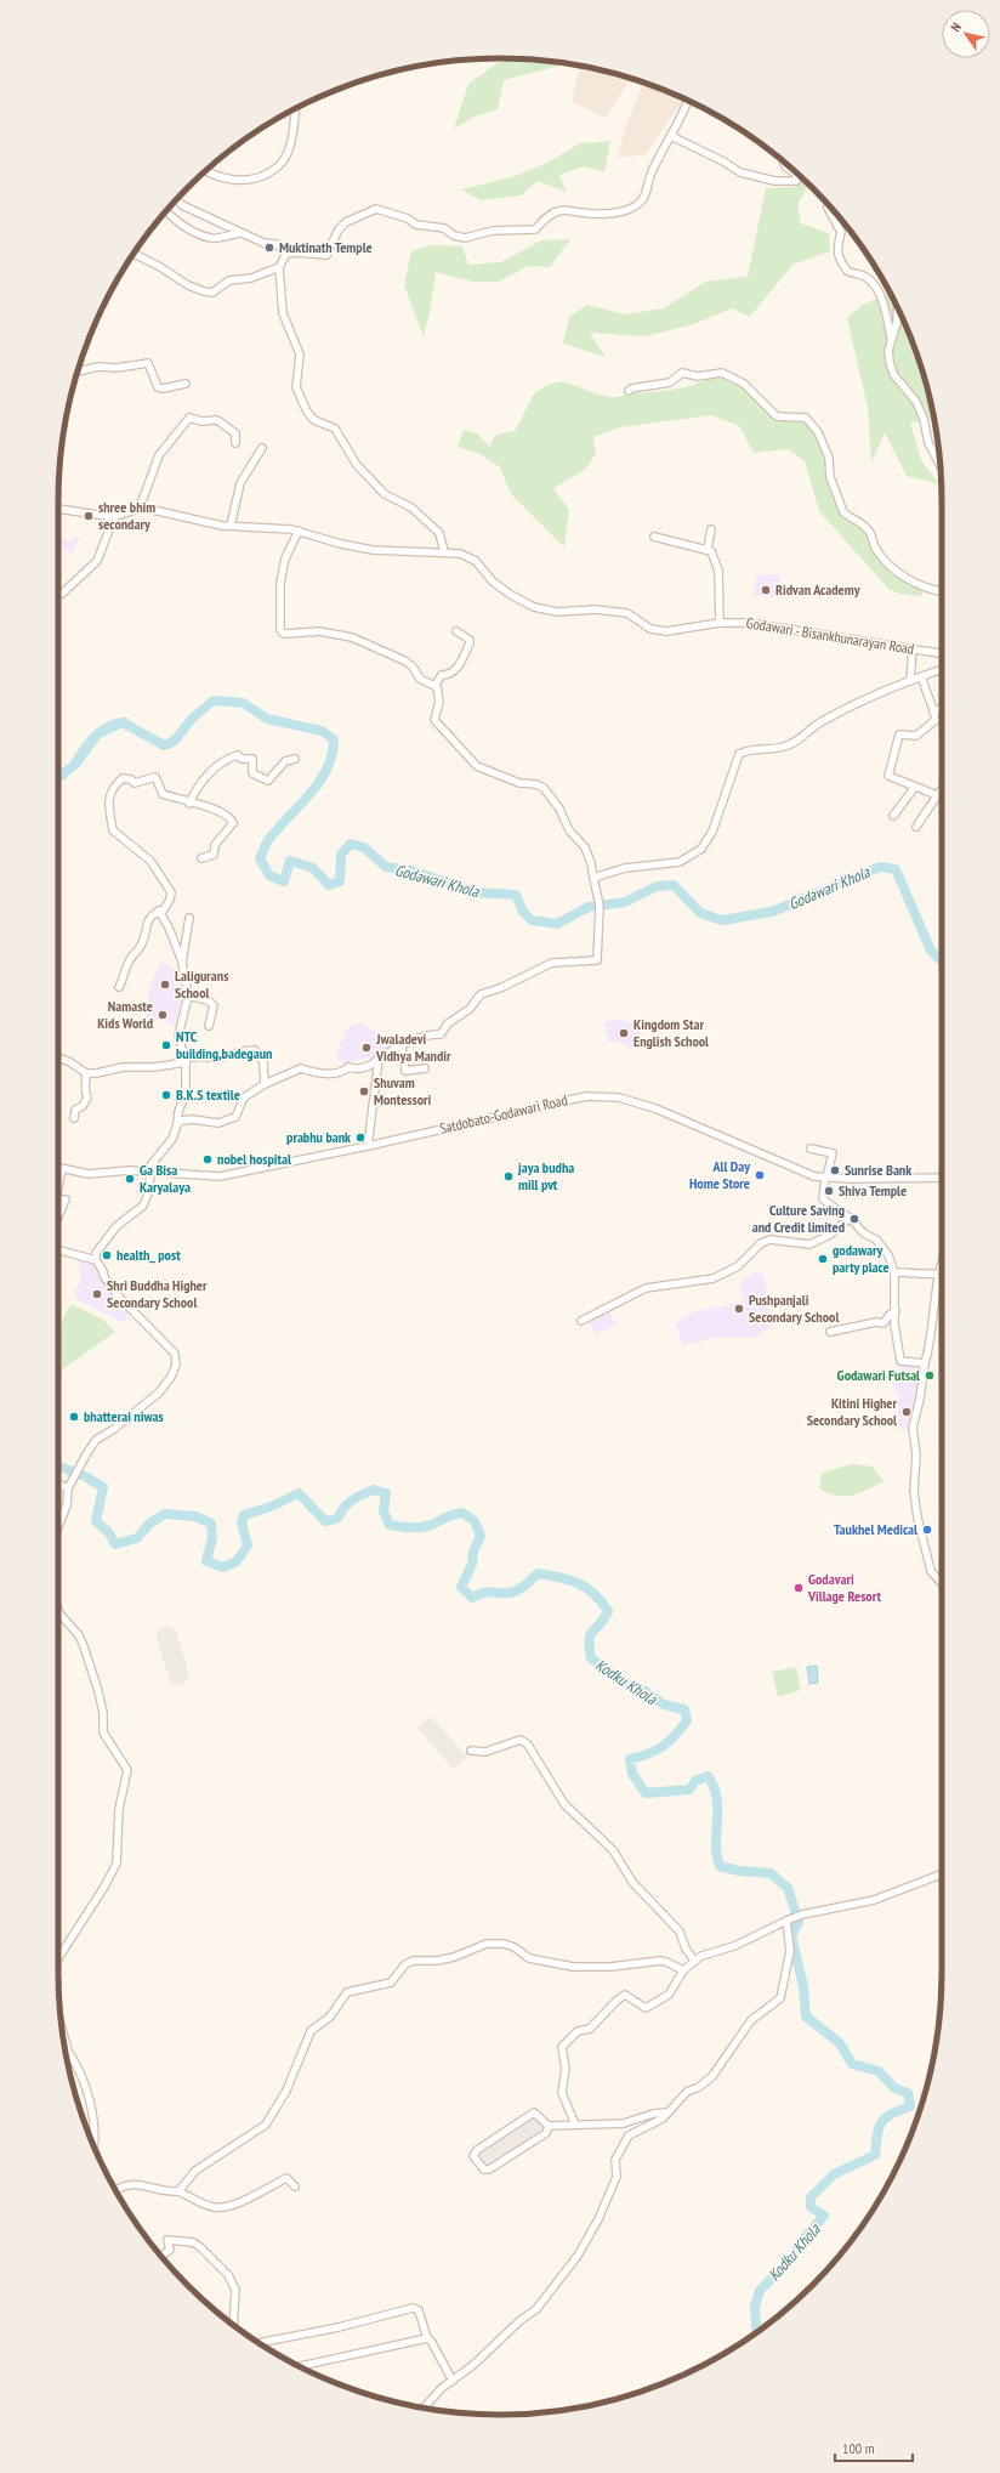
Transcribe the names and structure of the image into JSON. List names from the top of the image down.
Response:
{
  "streets": {
    "street": ["Godawari - Bisankhunarayan Road", "Satdobato-Godawari Road"]
  },
  "water": ["Godawari Khola", "Kodku Khola"],
  "places": [
    "Muktinath Temple",
    "shree bhim secondary",
    "Ridvan Academy",
    "Laligurans School",
    "Namaste Kids World",
    "Kingdom Star English School",
    "NTC building,badegaun",
    "Jwaladevi Vidhya Mandir",
    "Shuvam Montessori",
    "B.K.S textile",
    "prabhu bank",
    "nobel hospital",
    "Sunrise Bank",
    "All Day Home Store",
    "jaya budha mill pvt",
    "Ga Bisa Karyalaya",
    "Shiva Temple",
    "Culture Saving and Credit limited",
    "health_ post",
    "godawary party place",
    "Shri Buddha Higher Secondary School",
    "Pushpanjali Secondary School",
    "Godawari Futsal",
    "Kitini Higher Secondary School",
    "bhatterai niwas",
    "Taukhel Medical",
    "Godavari Village Resort"
  ],
  "scale_bar": "100 m",
  "north": "top left"
}
